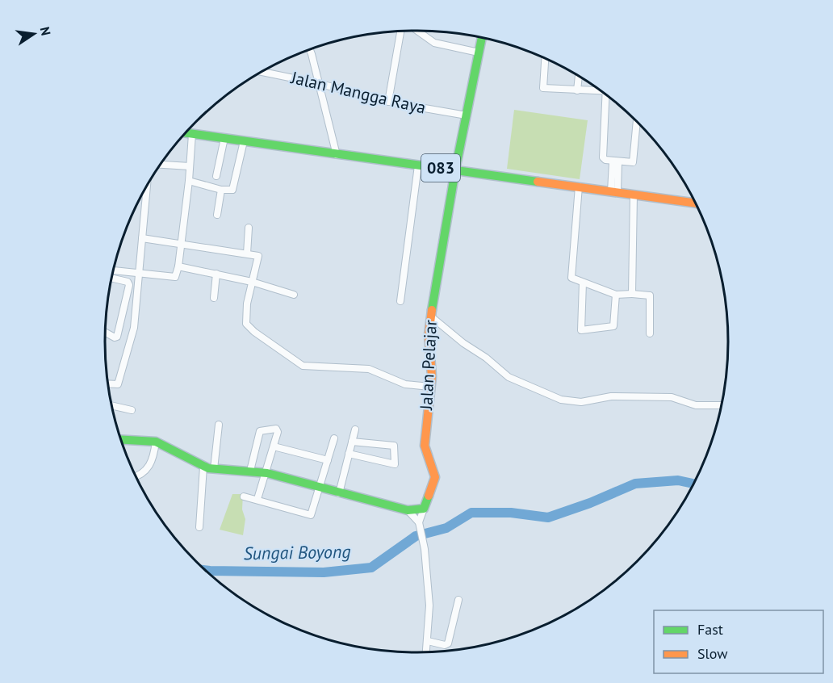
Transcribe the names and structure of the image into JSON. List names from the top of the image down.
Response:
{
  "streets": {
    "street": ["Jalan Mangga Raya", "083", "Jalan Pelajar"]
  },
  "crossings": [
    ["Jalan Mangga Raya", "Jalan Pelajar"],
    ["083", "Jalan Pelajar"]
  ],
  "water": ["Sungai Boyong"],
  "legend": ["Fast", "Slow"],
  "north": "right"
}
